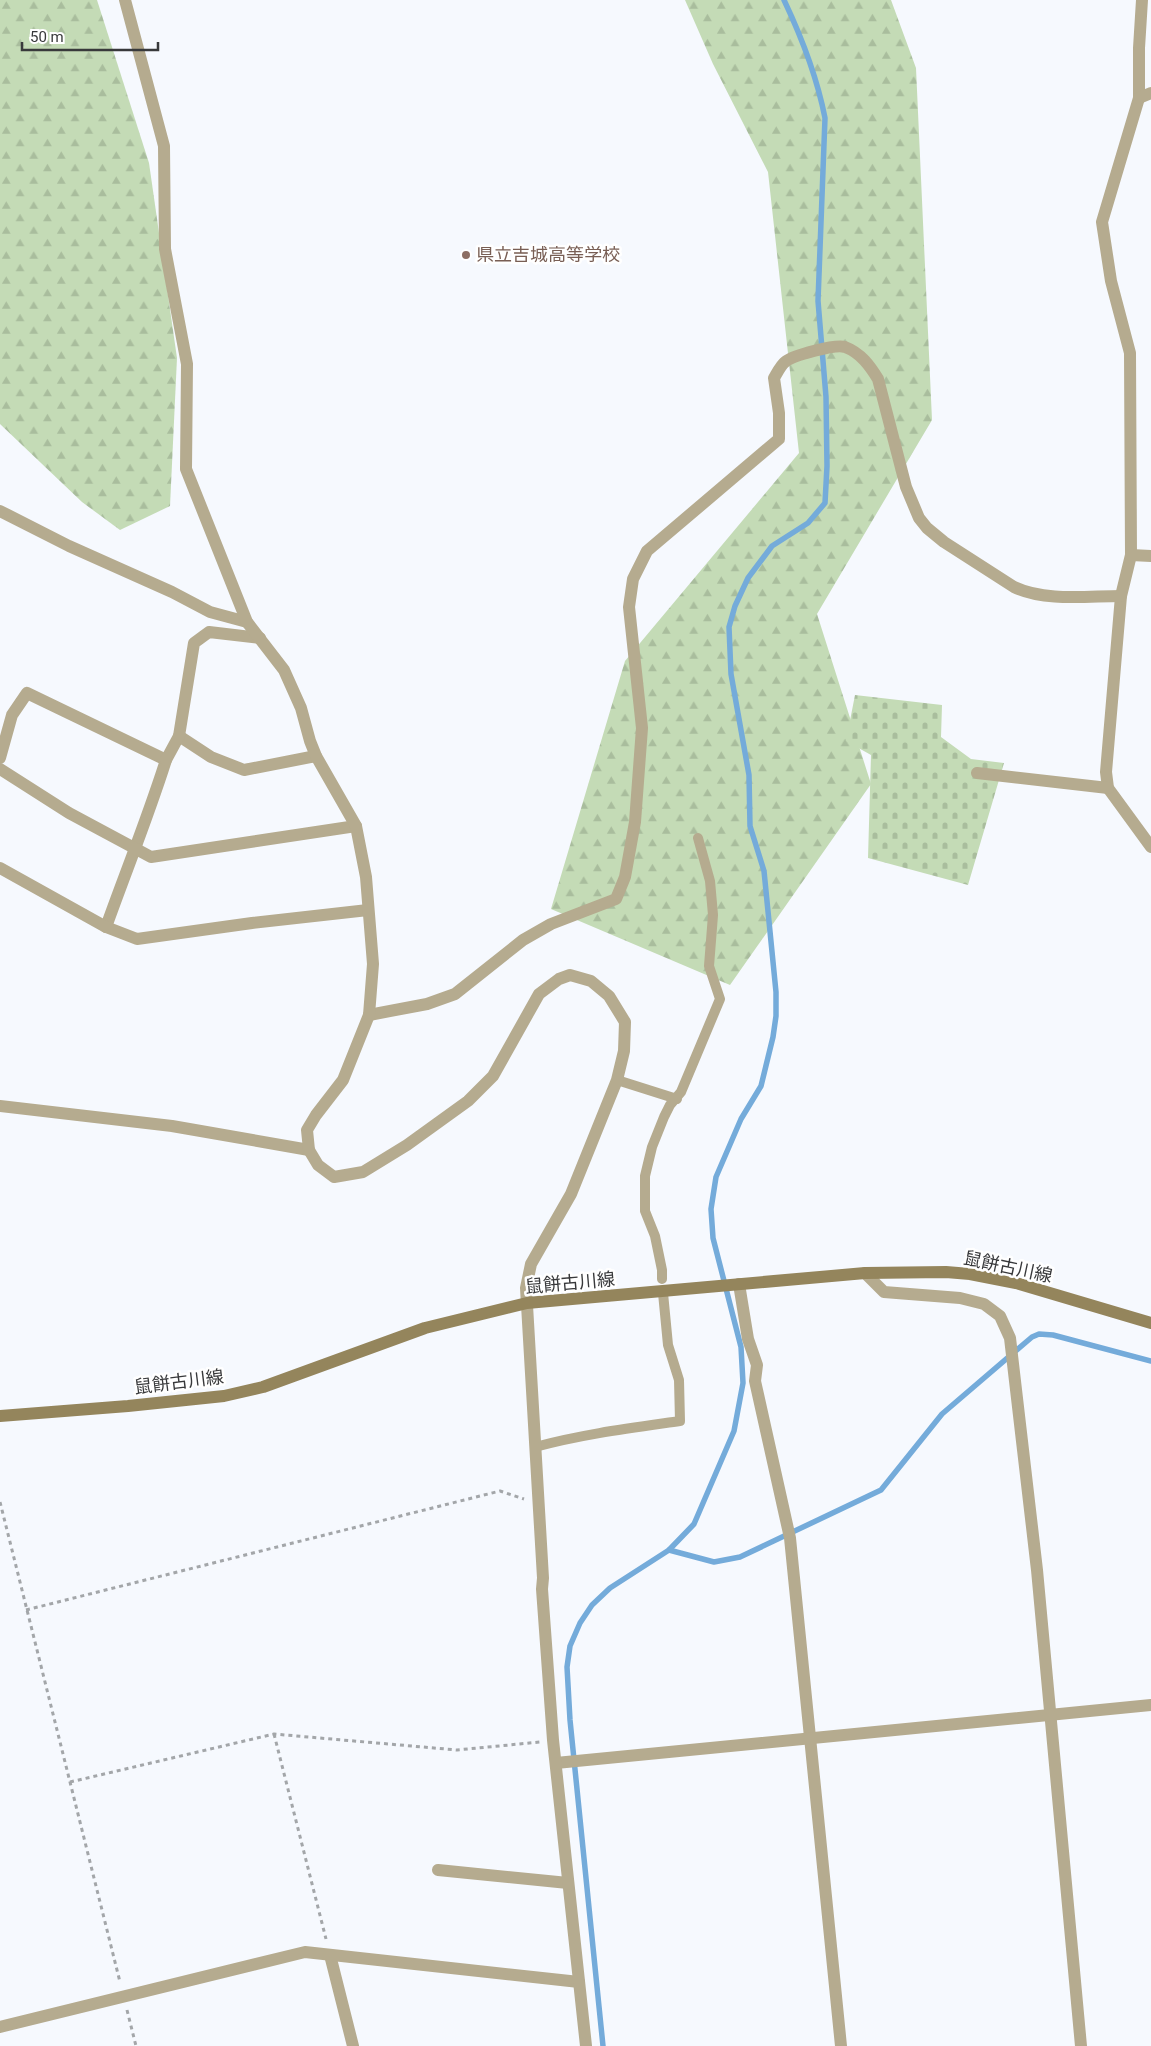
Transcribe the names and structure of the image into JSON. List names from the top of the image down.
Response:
{
  "streets": {
    "main road": ["鼠餅古川線"]
  },
  "places": ["県立吉城高等学校"],
  "scale_bar": "50 m"
}
